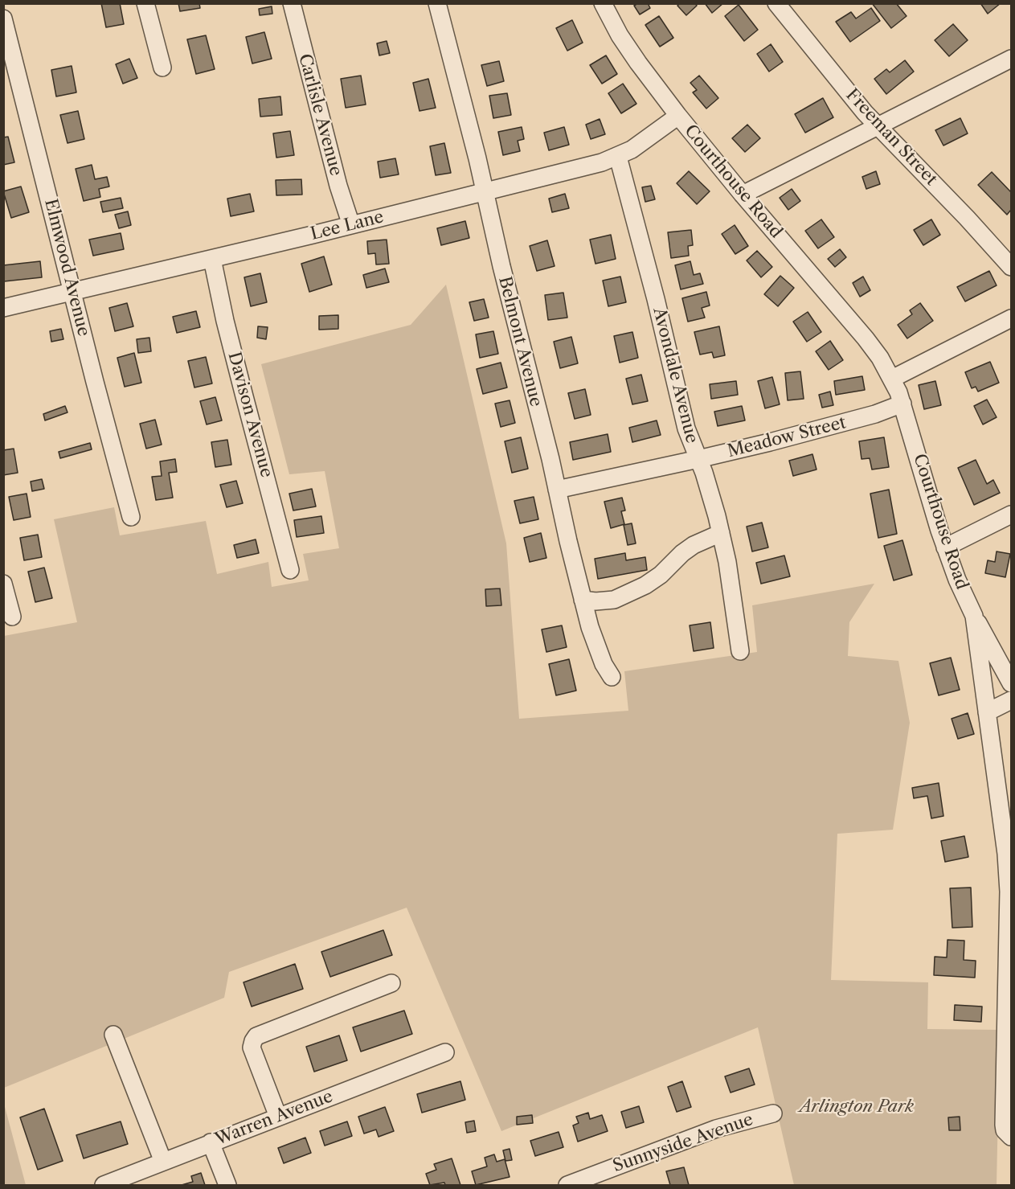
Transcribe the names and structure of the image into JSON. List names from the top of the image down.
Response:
{
  "streets": {
    "street": [
      "Carlisle Avenue",
      "Freeman Street",
      "Courthouse Road",
      "Lee Lane",
      "Elmwood Avenue",
      "Belmont Avenue",
      "Avondale Avenue",
      "Davison Avenue",
      "Meadow Street",
      "Warren Avenue",
      "Sunnyside Avenue"
    ]
  },
  "crossings": [
    ["Carlisle Avenue", "Lee Lane"],
    ["Courthouse Road", "Lee Lane"],
    ["Courthouse Road", "Meadow Street"],
    ["Lee Lane", "Elmwood Avenue"],
    ["Lee Lane", "Belmont Avenue"],
    ["Lee Lane", "Avondale Avenue"],
    ["Lee Lane", "Davison Avenue"],
    ["Belmont Avenue", "Meadow Street"],
    ["Avondale Avenue", "Meadow Street"]
  ],
  "parks": ["Arlington Park"]
}
